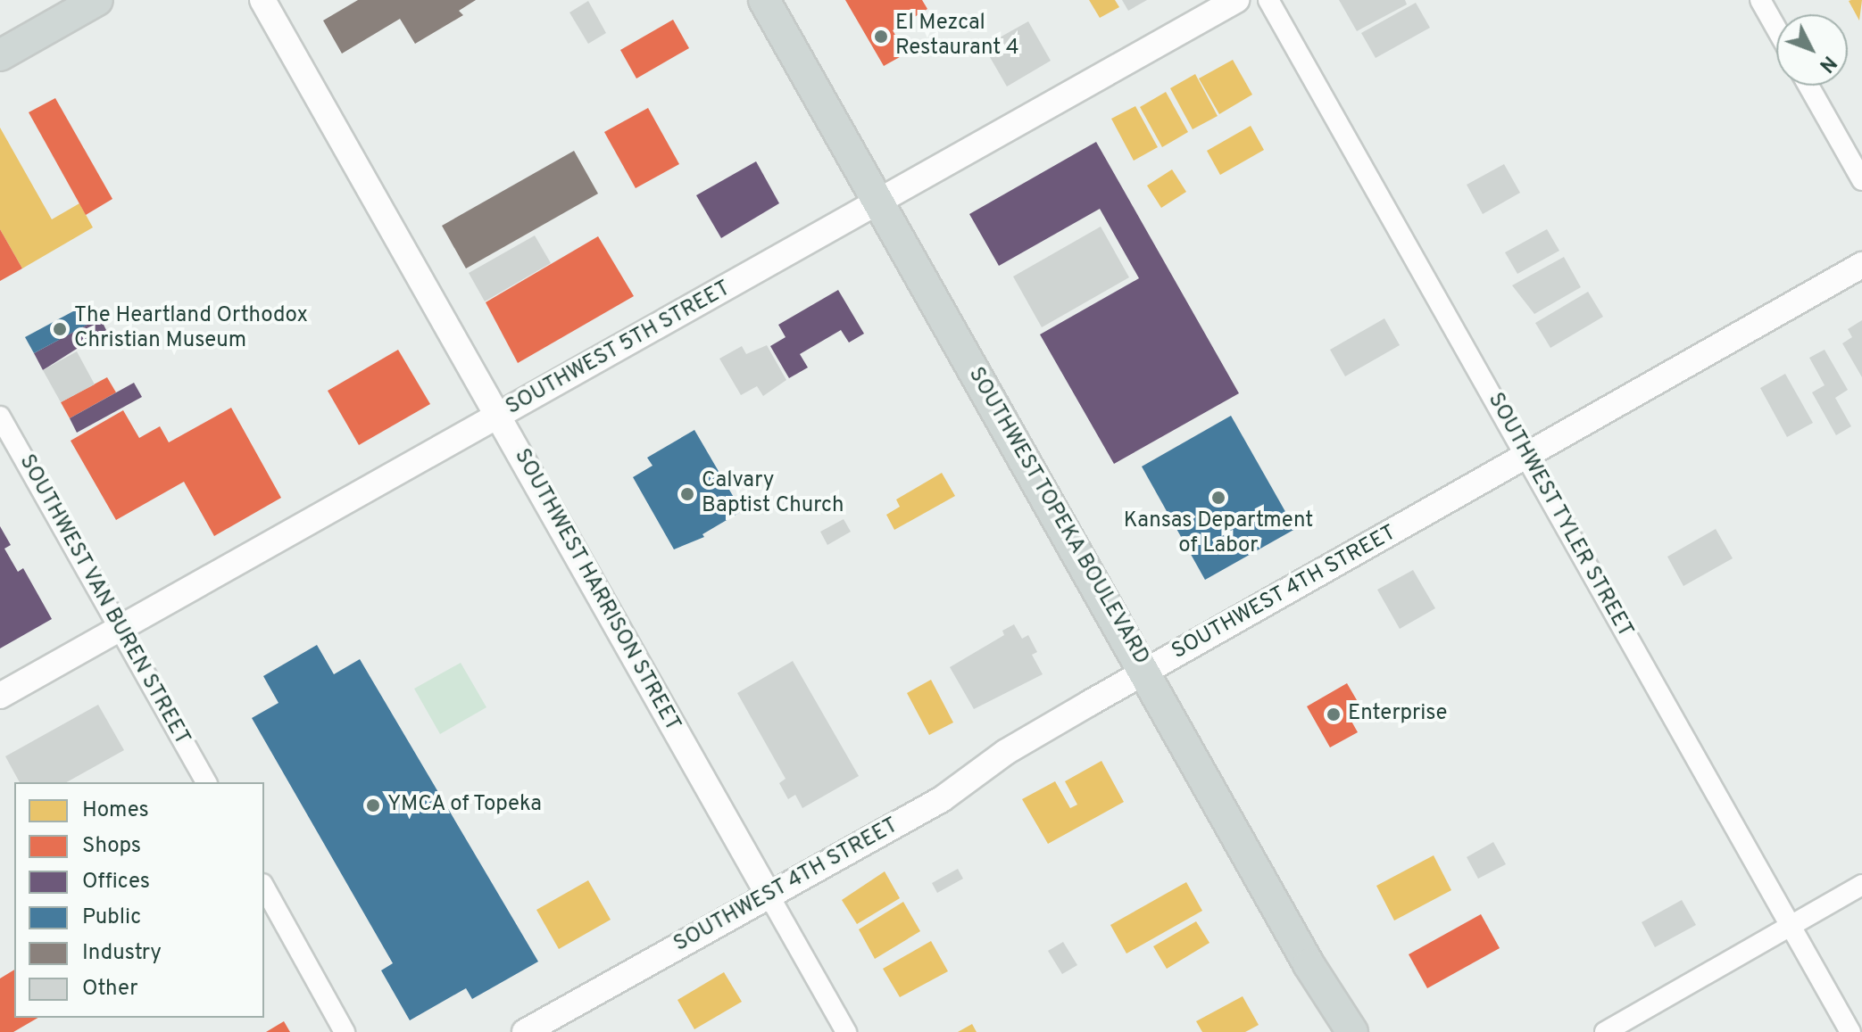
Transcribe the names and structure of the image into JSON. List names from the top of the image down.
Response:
{
  "streets": {
    "main road": ["SOUTHWEST TOPEKA BOULEVARD"],
    "street": [
      "SOUTHWEST 5TH STREET",
      "SOUTHWEST TYLER STREET",
      "SOUTHWEST HARRISON STREET",
      "SOUTHWEST 4TH STREET",
      "SOUTHWEST VAN BUREN STREET"
    ]
  },
  "crossings": [
    ["SOUTHWEST 5TH STREET", "SOUTHWEST TOPEKA BOULEVARD"],
    ["SOUTHWEST 5TH STREET", "SOUTHWEST HARRISON STREET"],
    ["SOUTHWEST 5TH STREET", "SOUTHWEST VAN BUREN STREET"],
    ["SOUTHWEST TYLER STREET", "SOUTHWEST 4TH STREET"],
    ["SOUTHWEST TOPEKA BOULEVARD", "SOUTHWEST 4TH STREET"],
    ["SOUTHWEST HARRISON STREET", "SOUTHWEST 4TH STREET"]
  ],
  "places": [
    "El Mezcal Restaurant 4",
    "The Heartland Orthodox Christian Museum",
    "Calvary Baptist Church",
    "Kansas Department of Labor",
    "Enterprise",
    "YMCA of Topeka"
  ],
  "legend": [
    "Homes",
    "Shops",
    "Offices",
    "Public",
    "Industry",
    "Other"
  ],
  "north": "bottom right"
}
